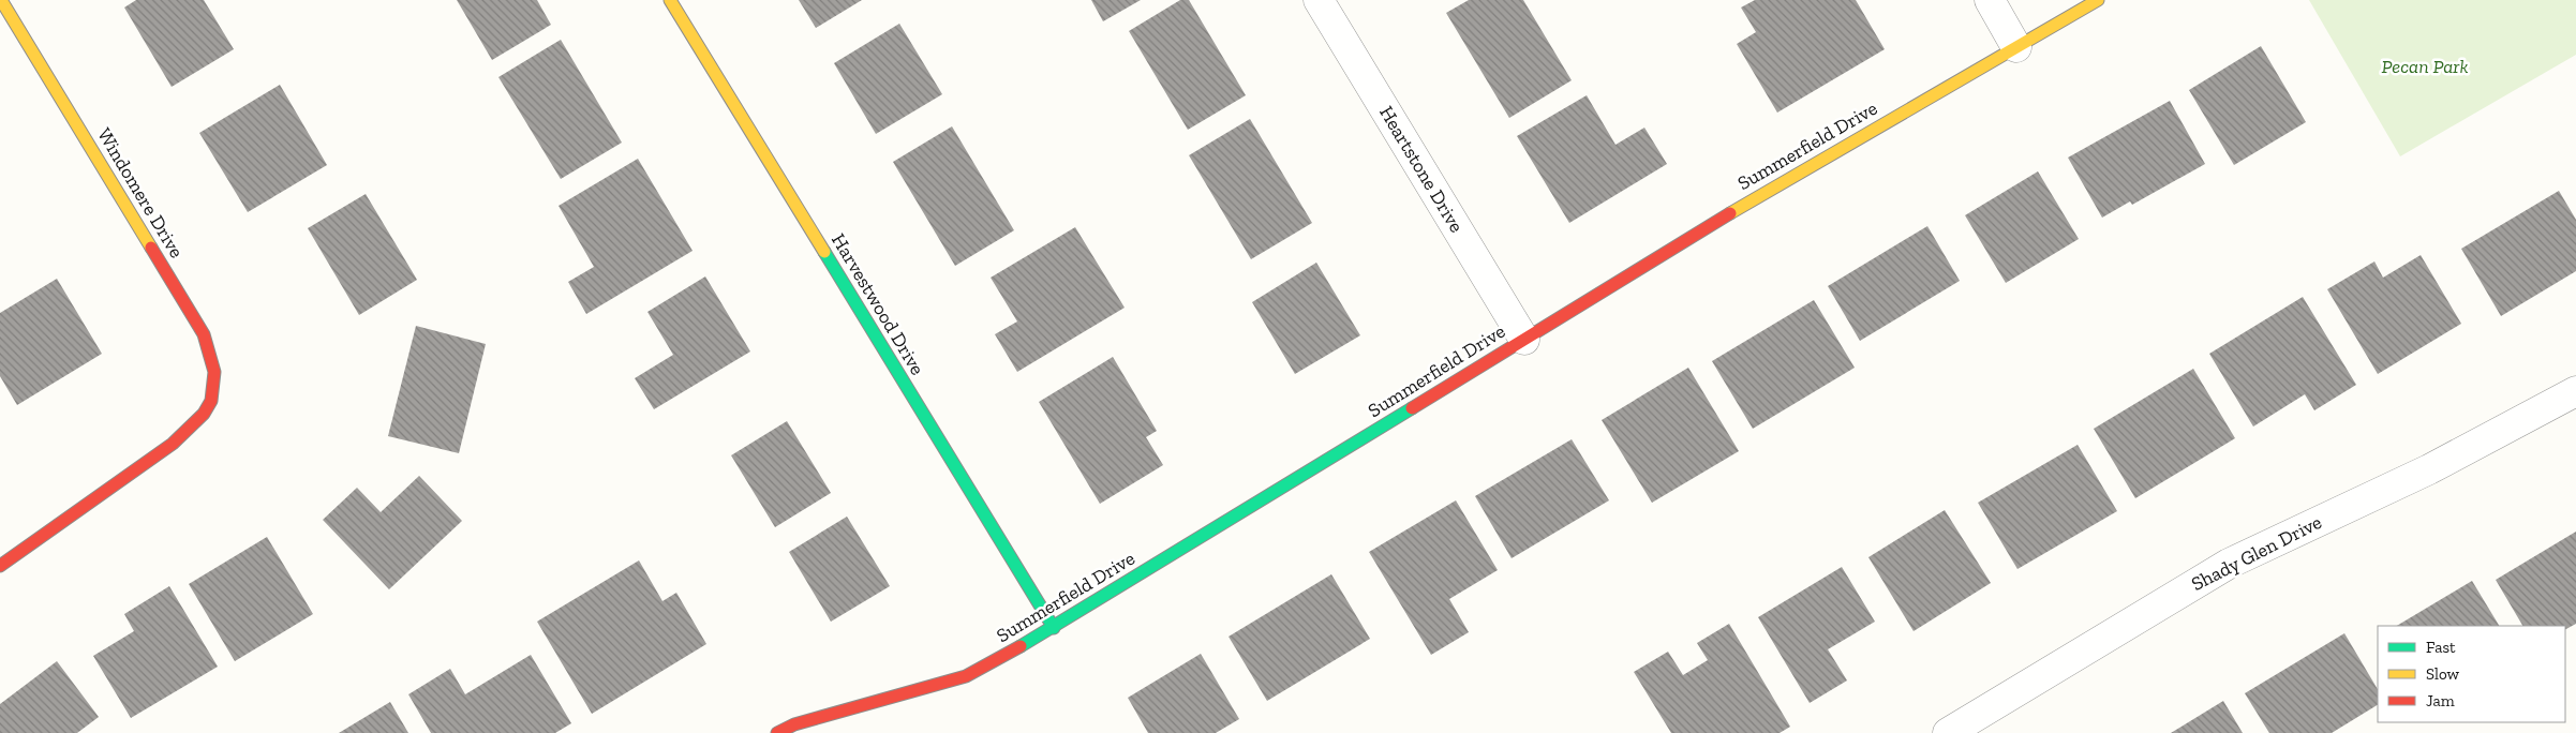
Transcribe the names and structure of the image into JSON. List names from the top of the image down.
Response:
{
  "streets": {
    "street": [
      "Summerfield Drive",
      "Heartstone Drive",
      "Windomere Drive",
      "Harvestwood Drive",
      "Shady Glen Drive"
    ]
  },
  "crossings": [
    ["Summerfield Drive", "Heartstone Drive"],
    ["Summerfield Drive", "Harvestwood Drive"]
  ],
  "parks": ["Pecan Park"],
  "legend": ["Fast", "Slow", "Jam"]
}
